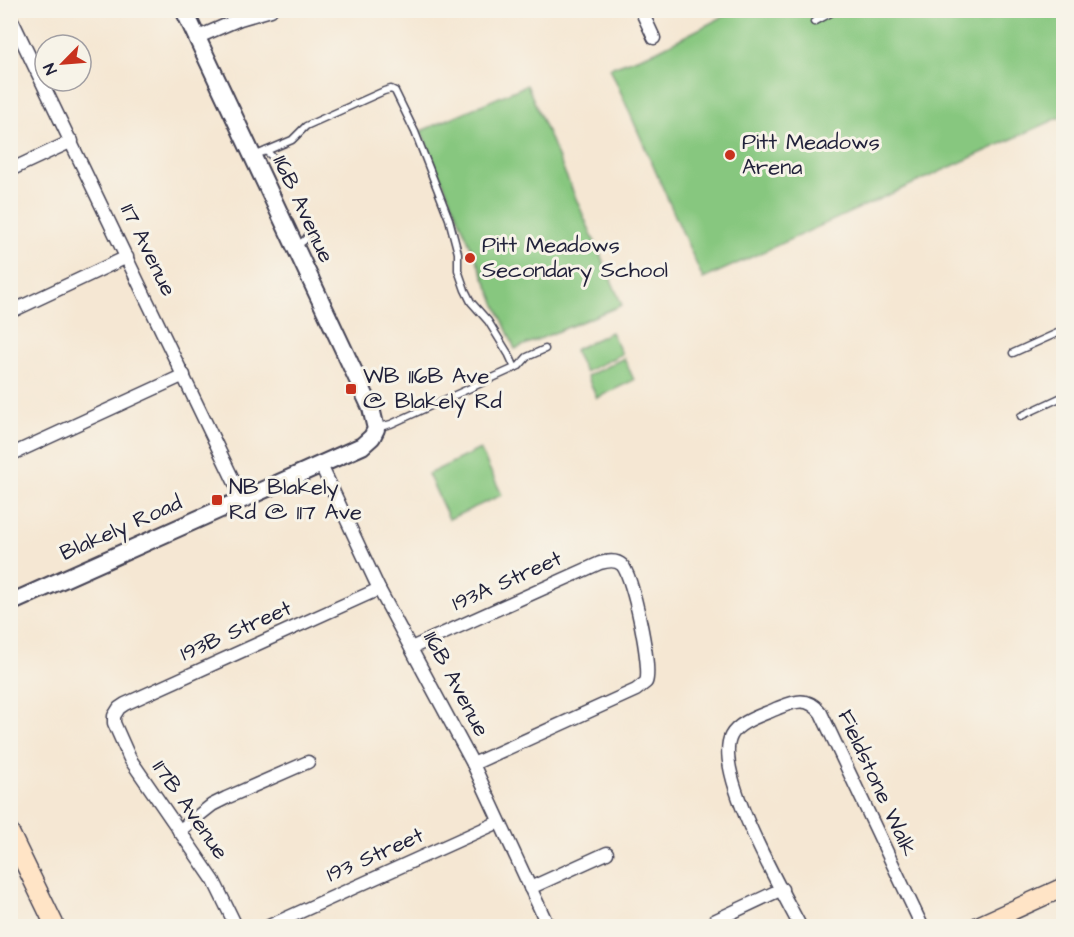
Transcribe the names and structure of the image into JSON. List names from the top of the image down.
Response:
{
  "streets": {
    "street": [
      "116B Avenue",
      "117 Avenue",
      "Blakely Road",
      "193A Street",
      "193B Street",
      "Fieldstone Walk",
      "117B Avenue",
      "193 Street"
    ]
  },
  "crossings": [
    ["116B Avenue", "Blakely Road"],
    ["116B Avenue", "193A Street"],
    ["116B Avenue", "193B Street"],
    ["116B Avenue", "193 Street"],
    ["117 Avenue", "Blakely Road"],
    ["193B Street", "117B Avenue"]
  ],
  "places": {
    "other": ["Pitt Meadows Arena", "Pitt Meadows Secondary School"],
    "transit": ["WB 116B Ave @ Blakely Rd", "NB Blakely Rd @ 117 Ave"]
  },
  "north": "bottom left"
}
